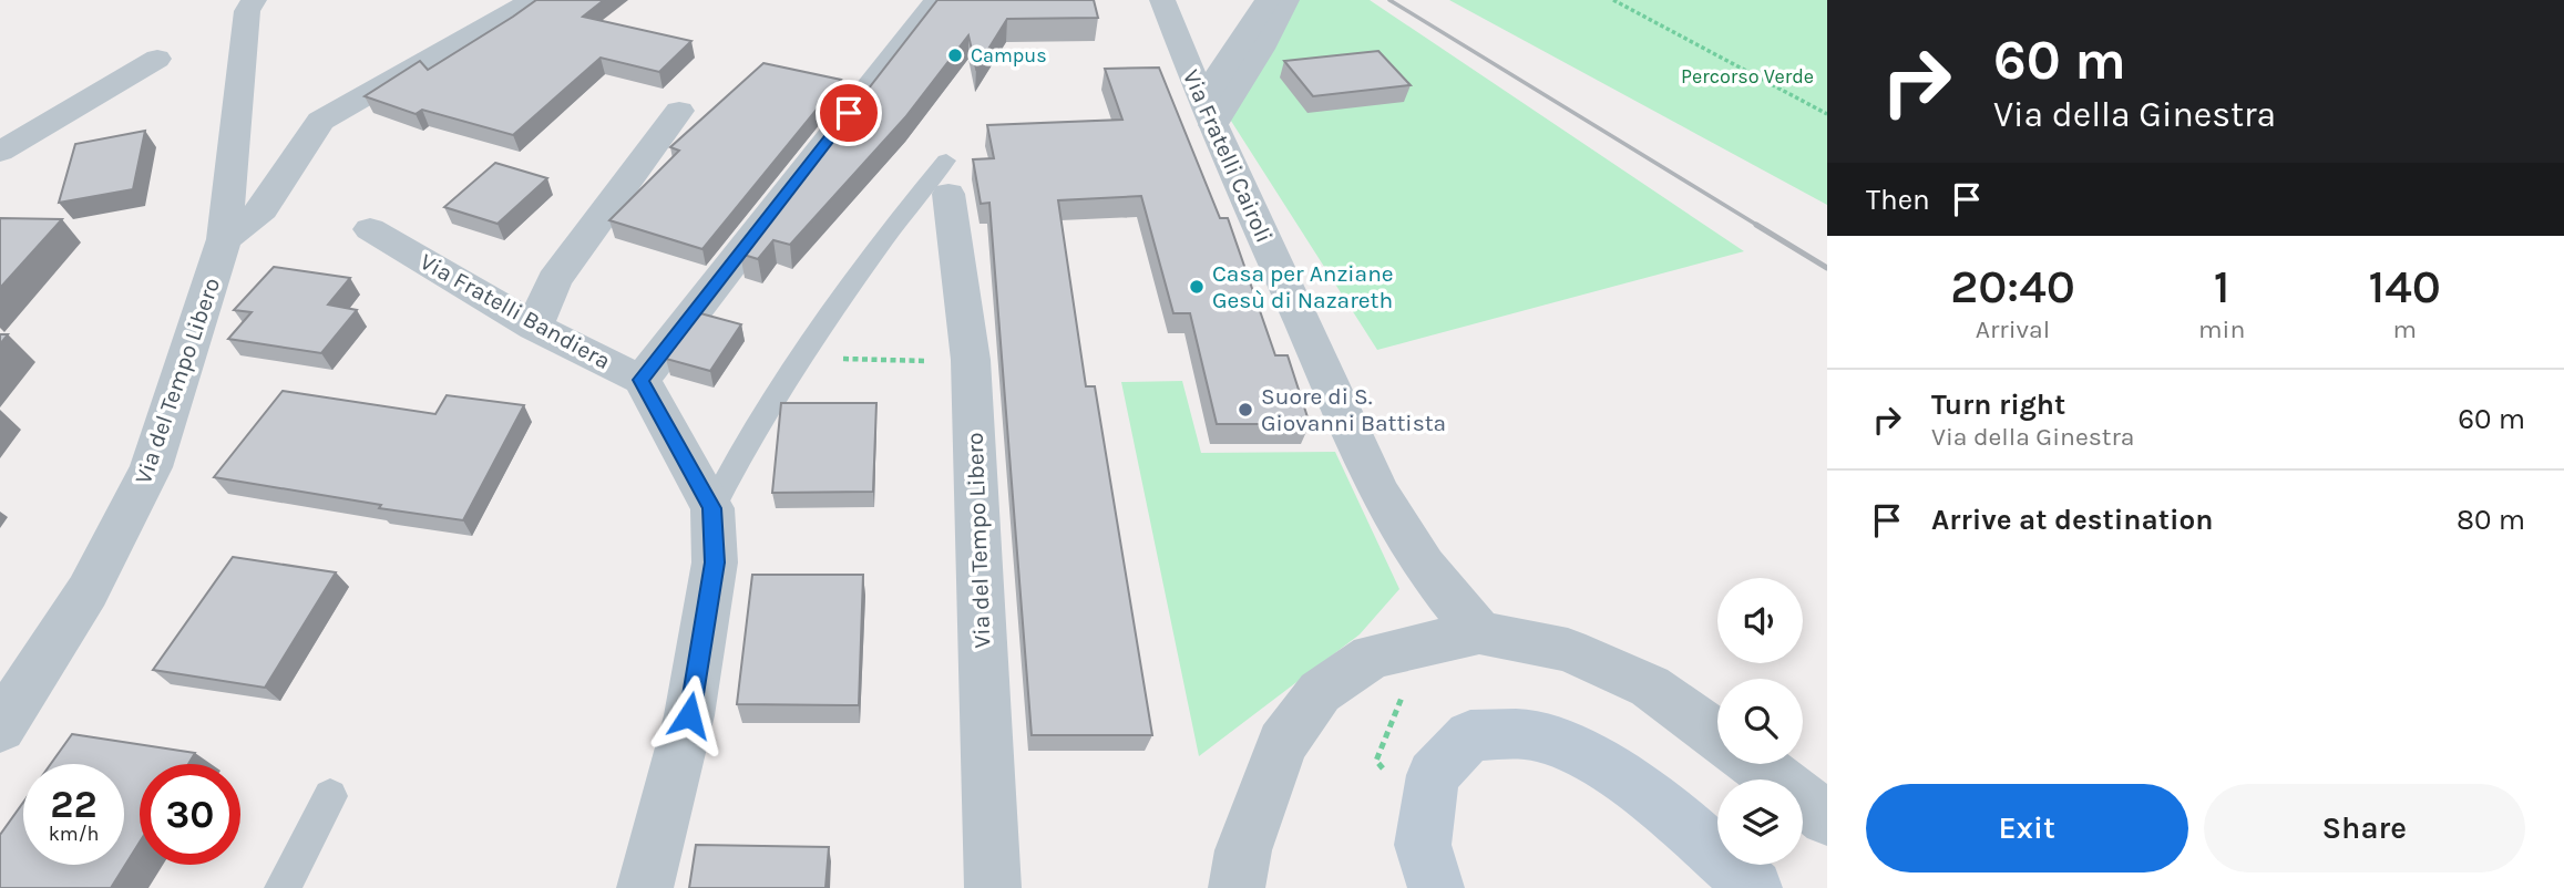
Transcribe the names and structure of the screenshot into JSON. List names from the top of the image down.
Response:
{
  "streets": {
    "street": ["Via Fratelli Cairoli", "Via Fratelli Bandiera", "Via del Tempo Libero"]
  },
  "parks": ["Percorso Verde"],
  "places": ["Campus", "Casa per Anziane Gesù di Nazareth", "Suore di S. Giovanni Battista"],
  "page": {
    "turn": ["60 m", "Via della Ginestra"],
    "then": "Then",
    "eta": [
      "20:40",
      "Arrival",
      "1",
      "min",
      "140",
      "m"
    ],
    "list": [
      {
        "name": "Turn right",
        "note": "Via della Ginestra",
        "value": "60 m"
      },
      {
        "name": "Arrive at destination",
        "value": "80 m"
      }
    ],
    "speed": "22 km/h",
    "limit": "30",
    "buttons": ["Exit", "Share"]
  }
}
